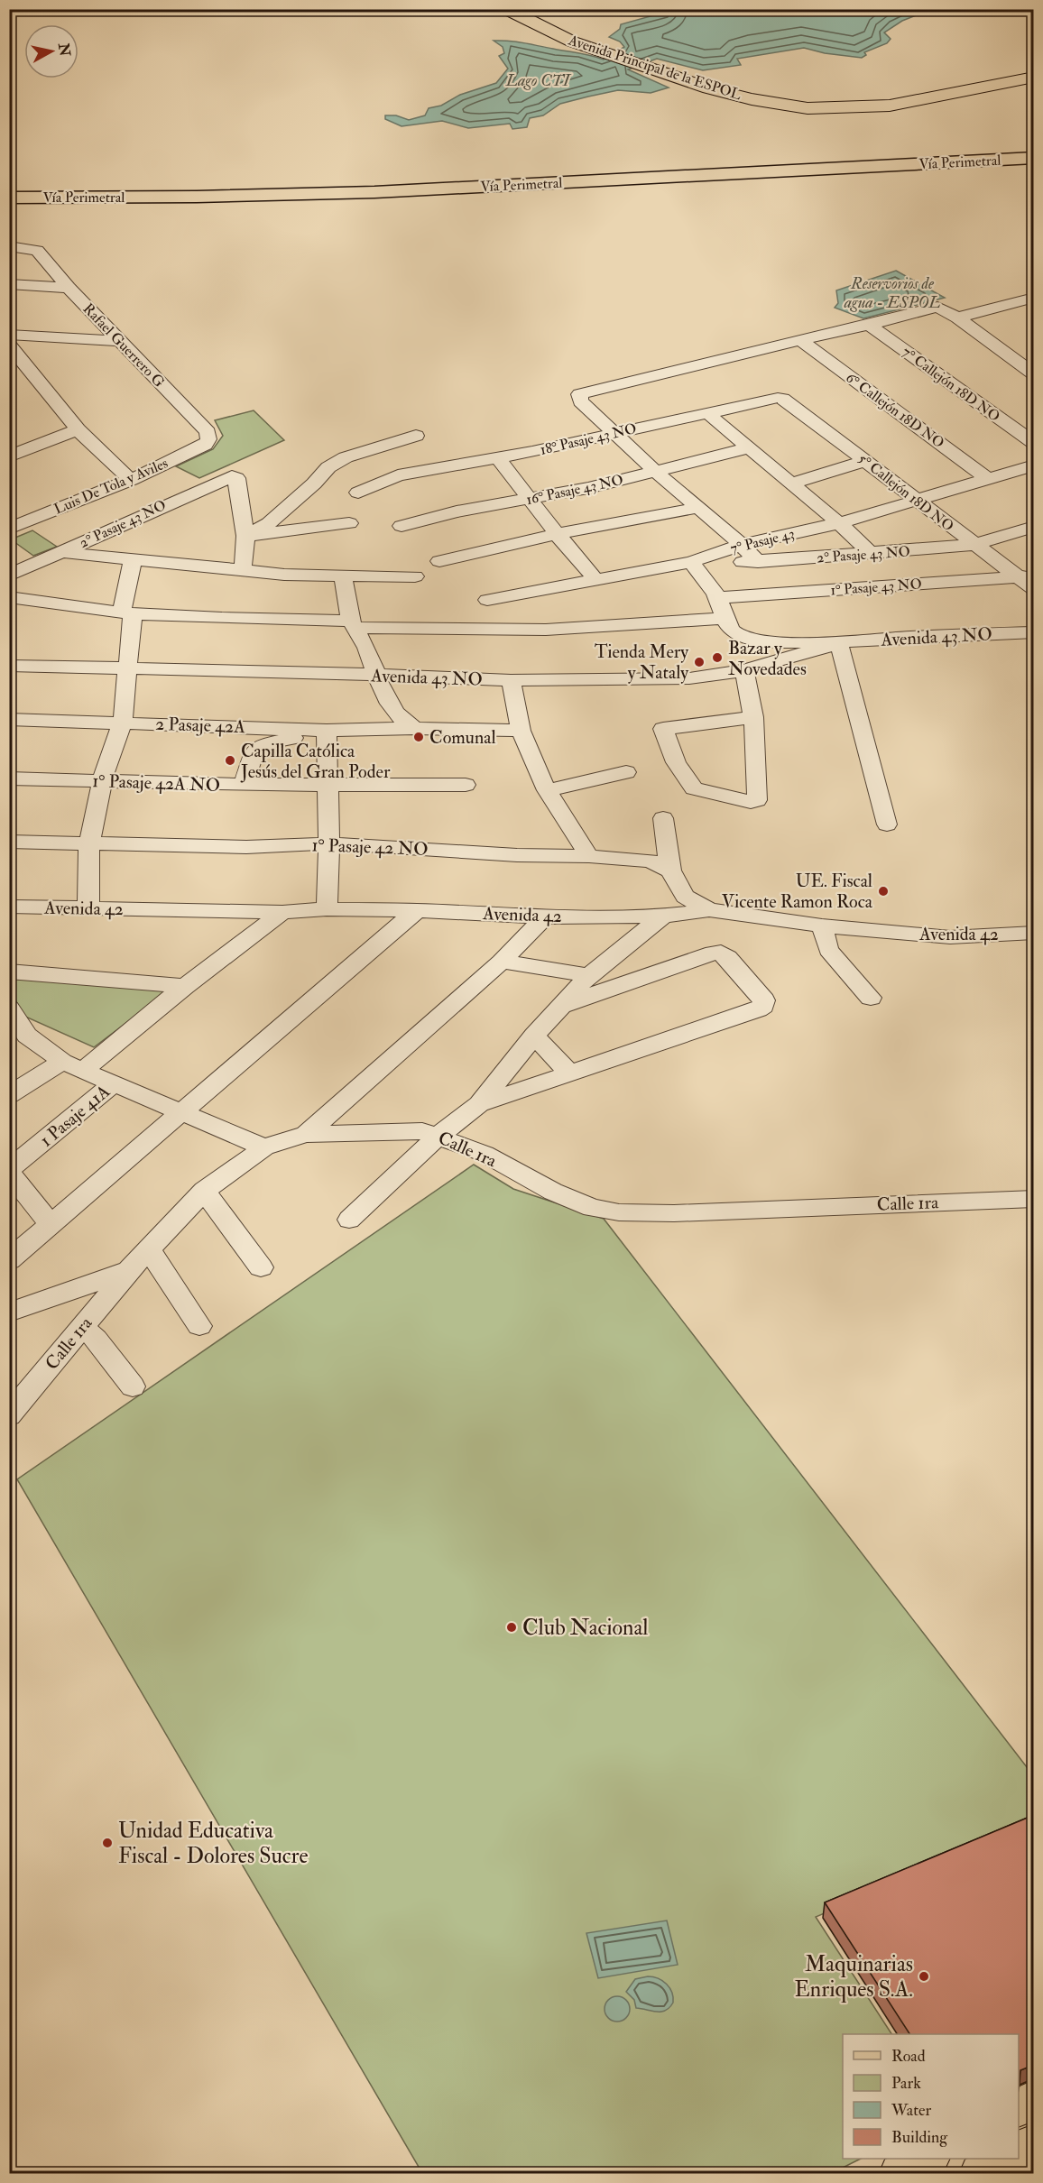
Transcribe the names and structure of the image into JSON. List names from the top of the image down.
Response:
{
  "streets": {
    "highway": ["Vía Perimetral"],
    "main road": ["Avenida Principal de la ESPOL"],
    "street": [
      "Rafael Guerrero G",
      "7° Callejón 18D NO",
      "6° Callejón 18D NO",
      "18° Pasaje 43 NO",
      "Luis De Tola y Aviles",
      "16° Pasaje 43 NO",
      "5° Callejón 18D NO",
      "2° Pasaje 43 NO",
      "7° Pasaje 43",
      "1° Pasaje 43 NO",
      "Avenida 43 NO",
      "2 Pasaje 42A",
      "1° Pasaje 42A NO",
      "1° Pasaje 42 NO",
      "Avenida 42",
      "1 Pasaje 41A",
      "Calle 1ra"
    ]
  },
  "crossings": [
    ["Rafael Guerrero G", "Luis De Tola y Aviles"],
    ["6° Callejón 18D NO", "7° Pasaje 43"],
    ["18° Pasaje 43 NO", "5° Callejón 18D NO"],
    ["5° Callejón 18D NO", "2° Pasaje 43 NO"],
    ["5° Callejón 18D NO", "7° Pasaje 43"],
    ["5° Callejón 18D NO", "1° Pasaje 43 NO"],
    ["2° Pasaje 43 NO", "7° Pasaje 43"]
  ],
  "water": ["Lago CTI", "Reservorios de agua - ESPOL"],
  "places": [
    "Bazar y Novedades",
    "Tienda Mery y Nataly",
    "Comunal",
    "Capilla Católica Jesús del Gran Poder",
    "UE. Fiscal Vicente Ramon Roca",
    "Club Nacional",
    "Unidad Educativa Fiscal - Dolores Sucre",
    "Maquinarias Enriques S.A."
  ],
  "legend": [
    "Road",
    "Park",
    "Water",
    "Building"
  ],
  "north": "right"
}
